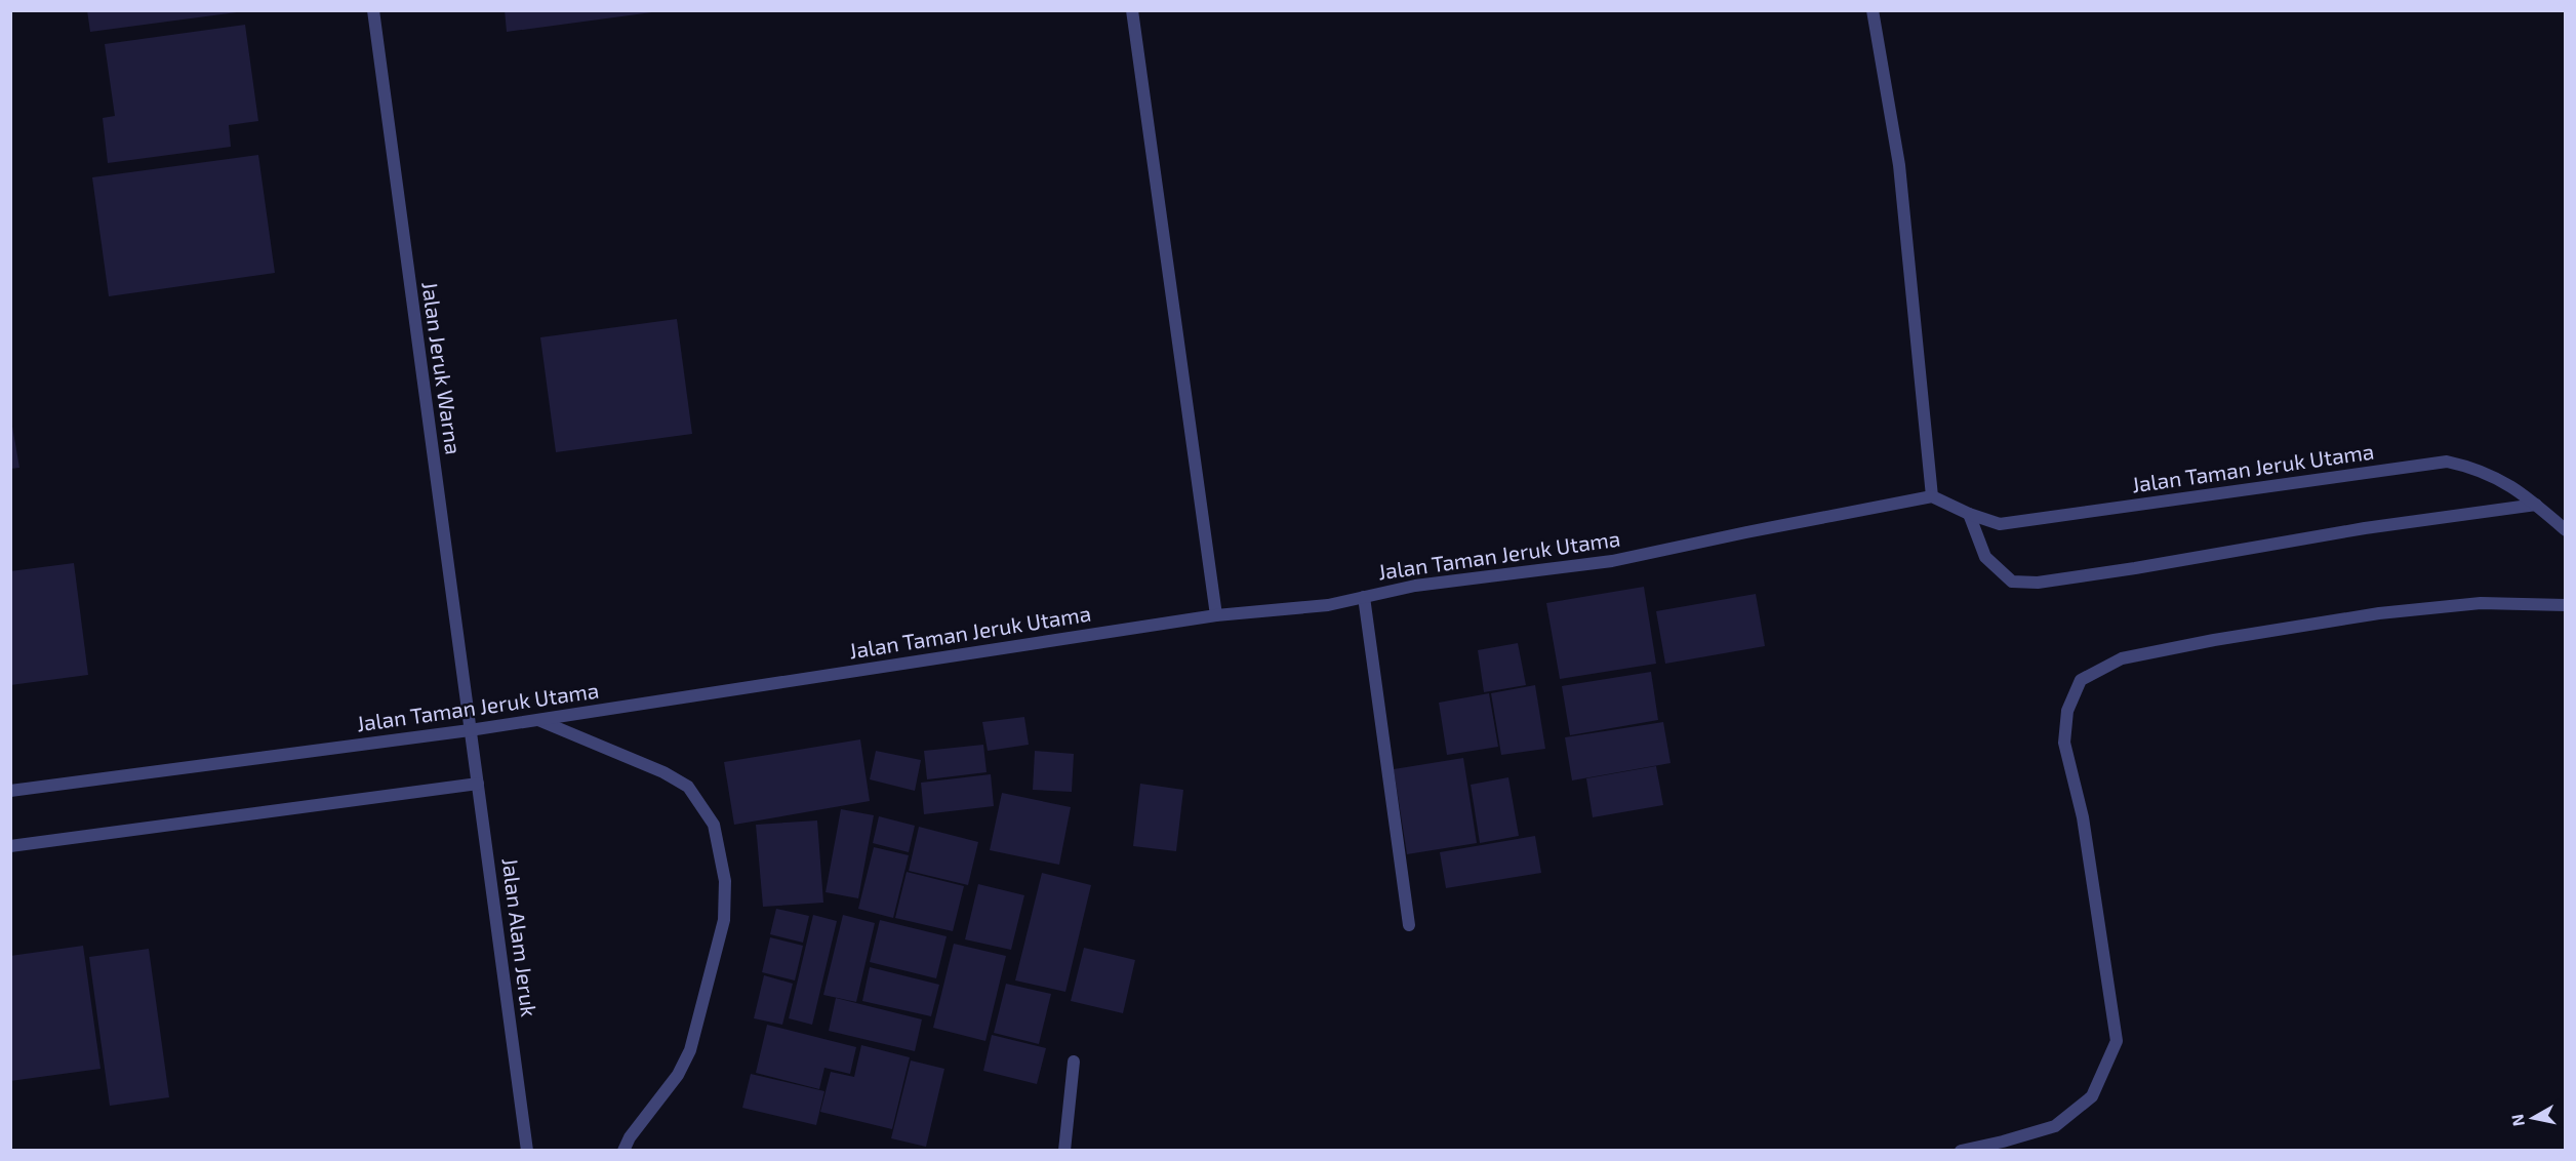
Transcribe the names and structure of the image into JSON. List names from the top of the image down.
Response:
{
  "streets": {
    "street": ["Jalan Jeruk Warna", "Jalan Taman Jeruk Utama", "Jalan Alam Jeruk"]
  },
  "crossings": [
    ["Jalan Jeruk Warna", "Jalan Taman Jeruk Utama"],
    ["Jalan Jeruk Warna", "Jalan Alam Jeruk"],
    ["Jalan Taman Jeruk Utama", "Jalan Alam Jeruk"]
  ],
  "north": "left"
}
